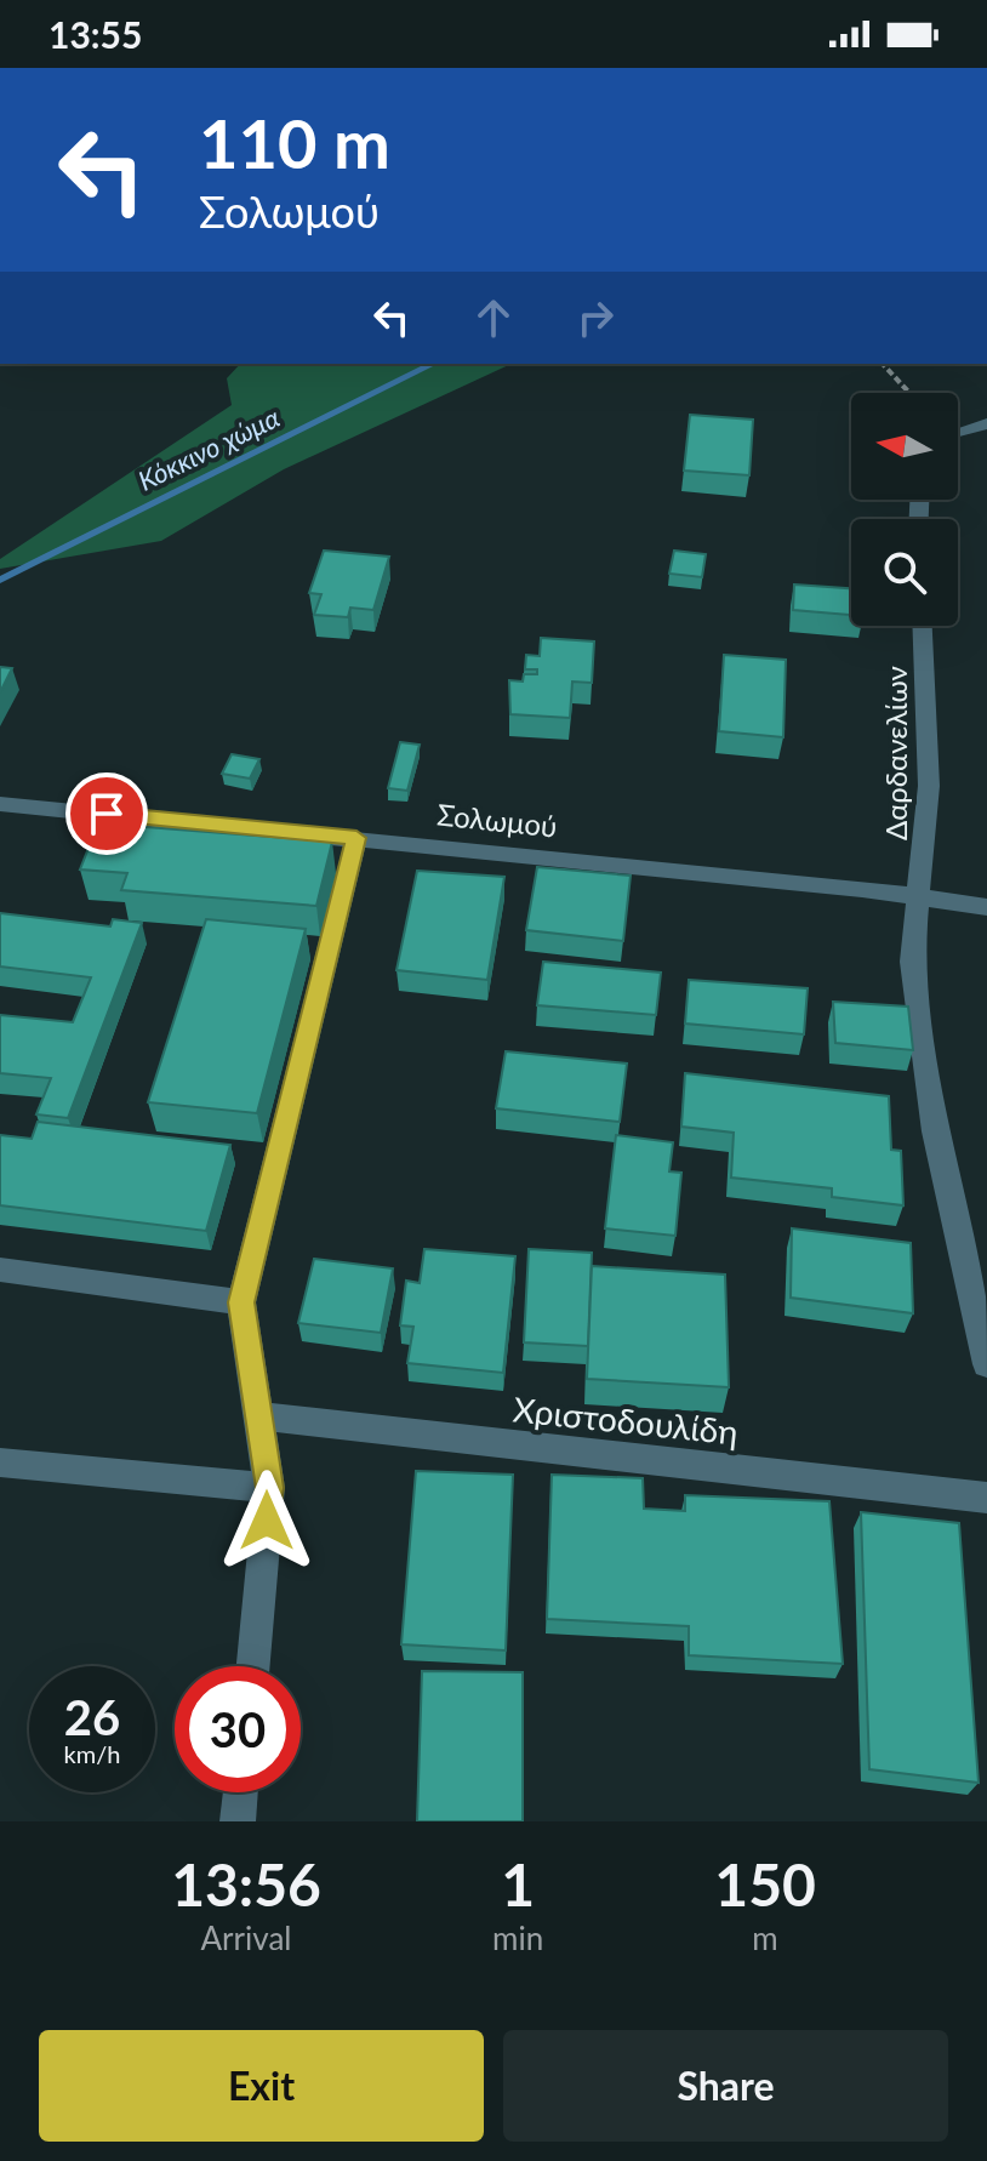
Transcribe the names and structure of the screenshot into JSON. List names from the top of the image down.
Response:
{
  "streets": {
    "street": ["Δαρδανελίων", "Σολωμού", "Χριστοδουλίδη"]
  },
  "crossings": [
    ["Δαρδανελίων", "Σολωμού"]
  ],
  "water": ["Κόκκινο χώμα"],
  "north": "left",
  "page": {
    "status": "13:55",
    "turn": ["110 m", "Σολωμού"],
    "speed": "26 km/h",
    "limit": "30",
    "eta": [
      "13:56",
      "Arrival",
      "1",
      "min",
      "150",
      "m"
    ],
    "buttons": ["Exit", "Share"]
  }
}
